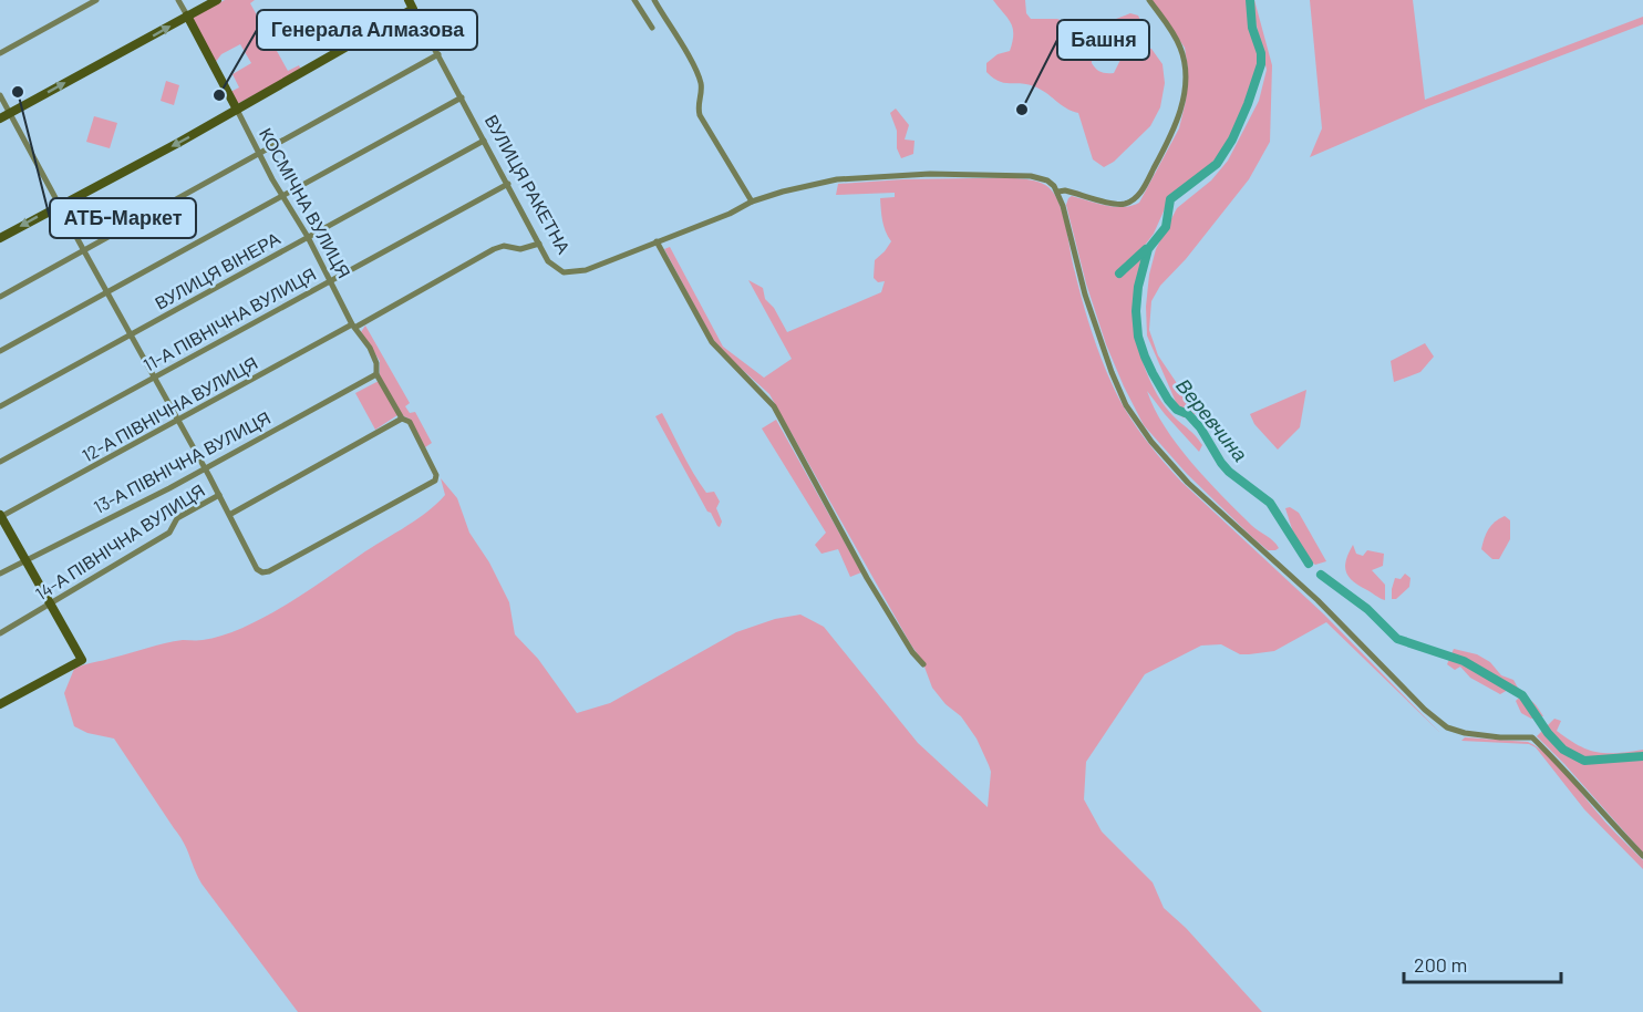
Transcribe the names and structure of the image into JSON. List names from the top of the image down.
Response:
{
  "streets": {
    "street": [
      "ВУЛИЦЯ РАКЕТНА",
      "КОСМІЧНА ВУЛИЦЯ",
      "ВУЛИЦЯ ВІНЕРА",
      "11-А ПІВНІЧНА ВУЛИЦЯ",
      "12-А ПІВНІЧНА ВУЛИЦЯ",
      "13-А ПІВНІЧНА ВУЛИЦЯ",
      "14-А ПІВНІЧНА ВУЛИЦЯ"
    ]
  },
  "crossings": [
    ["ВУЛИЦЯ РАКЕТНА", "ВУЛИЦЯ ВІНЕРА"],
    ["ВУЛИЦЯ РАКЕТНА", "11-А ПІВНІЧНА ВУЛИЦЯ"],
    ["ВУЛИЦЯ РАКЕТНА", "12-А ПІВНІЧНА ВУЛИЦЯ"],
    ["КОСМІЧНА ВУЛИЦЯ", "ВУЛИЦЯ ВІНЕРА"],
    ["КОСМІЧНА ВУЛИЦЯ", "11-А ПІВНІЧНА ВУЛИЦЯ"],
    ["КОСМІЧНА ВУЛИЦЯ", "12-А ПІВНІЧНА ВУЛИЦЯ"],
    ["КОСМІЧНА ВУЛИЦЯ", "13-А ПІВНІЧНА ВУЛИЦЯ"]
  ],
  "water": ["Веревчина"],
  "places": ["АТБ-Маркет", "Генерала Алмазова", "Башня"],
  "scale_bar": "200 m"
}
